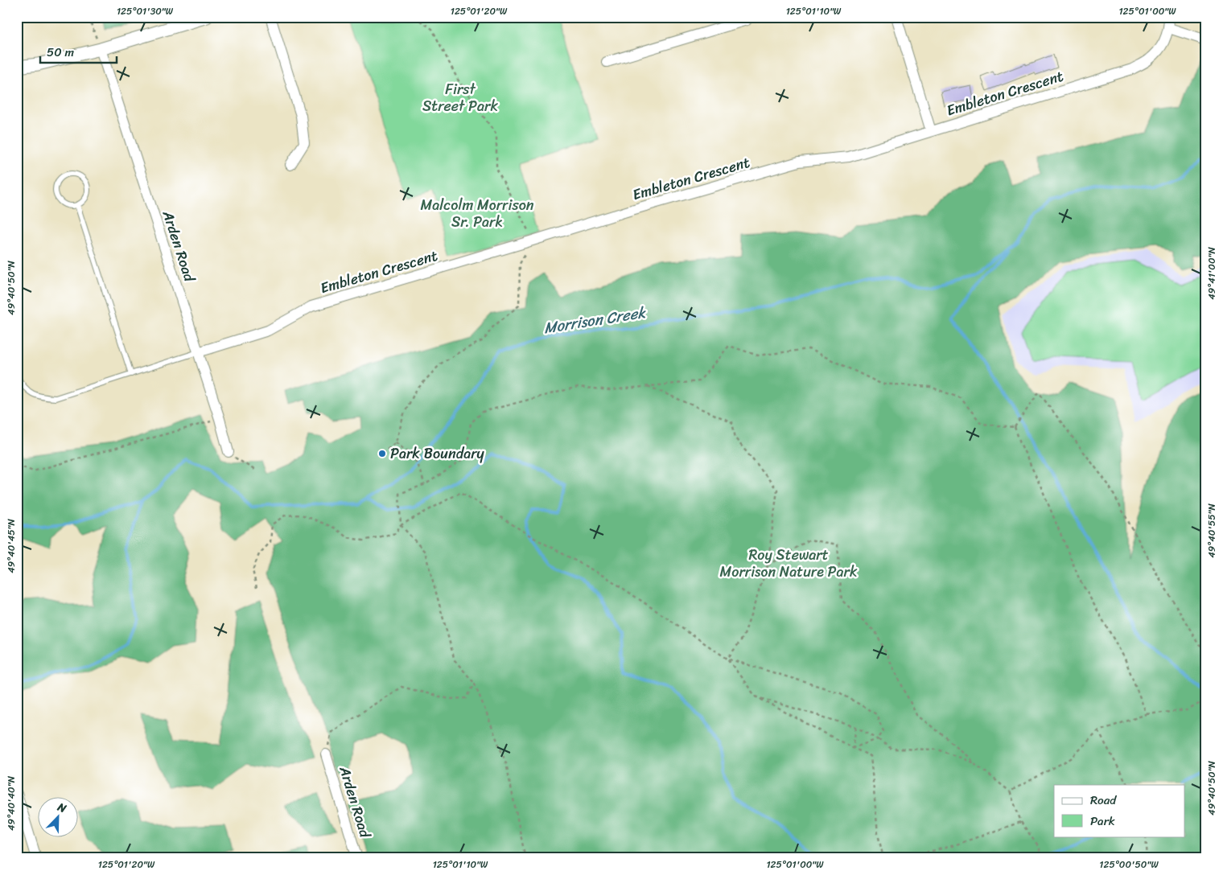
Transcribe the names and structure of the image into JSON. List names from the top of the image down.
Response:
{
  "streets": {
    "street": ["Embleton Crescent", "Arden Road"]
  },
  "crossings": [
    ["Embleton Crescent", "Arden Road"]
  ],
  "water": ["Morrison Creek"],
  "parks": ["First Street Park", "Malcolm Morrison Sr. Park", "Roy Stewart Morrison Nature Park"],
  "places": ["Park Boundary"],
  "legend": ["Road", "Park"],
  "scale_bar": "50 m",
  "north": "top right",
  "coordinates": [
    "125°01'30\"W",
    "125°01'20\"W",
    "125°01'10\"W",
    "125°01'00\"W",
    "49°41'00\"N",
    "49°40'50\"N",
    "49°40'55\"N",
    "49°40'45\"N",
    "49°40'40\"N",
    "125°00'50\"W"
  ]
}
